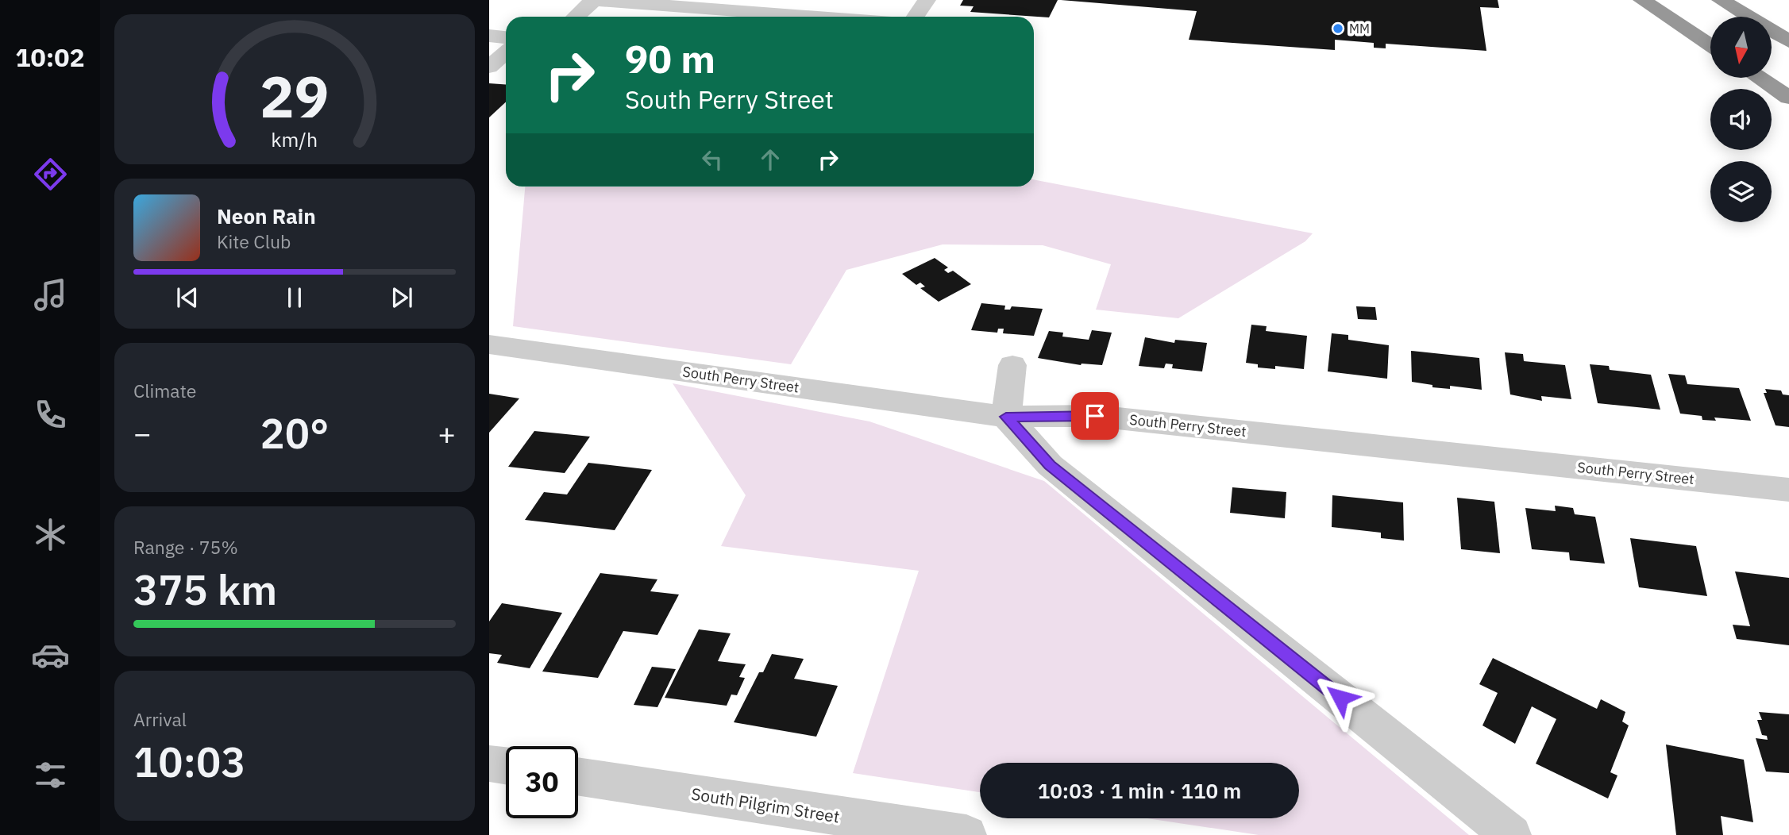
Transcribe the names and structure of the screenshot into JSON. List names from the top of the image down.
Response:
{
  "streets": {
    "street": ["South Perry Street", "South Pilgrim Street"]
  },
  "places": ["MM"],
  "north": "bottom",
  "page": {
    "tabs": "10:02",
    "turn": ["90 m", "South Perry Street"],
    "song": ["Neon Rain", "Kite Club"],
    "tile": [
      "Climate",
      ["Range · 75%", "375 km"],
      ["Arrival", "10:03"]
    ],
    "heat": ["−", "20°", "+"],
    "limit": "30",
    "trip": "10:03 · 1 min · 110 m",
    "gauge": ["29", "km/h"]
  }
}
